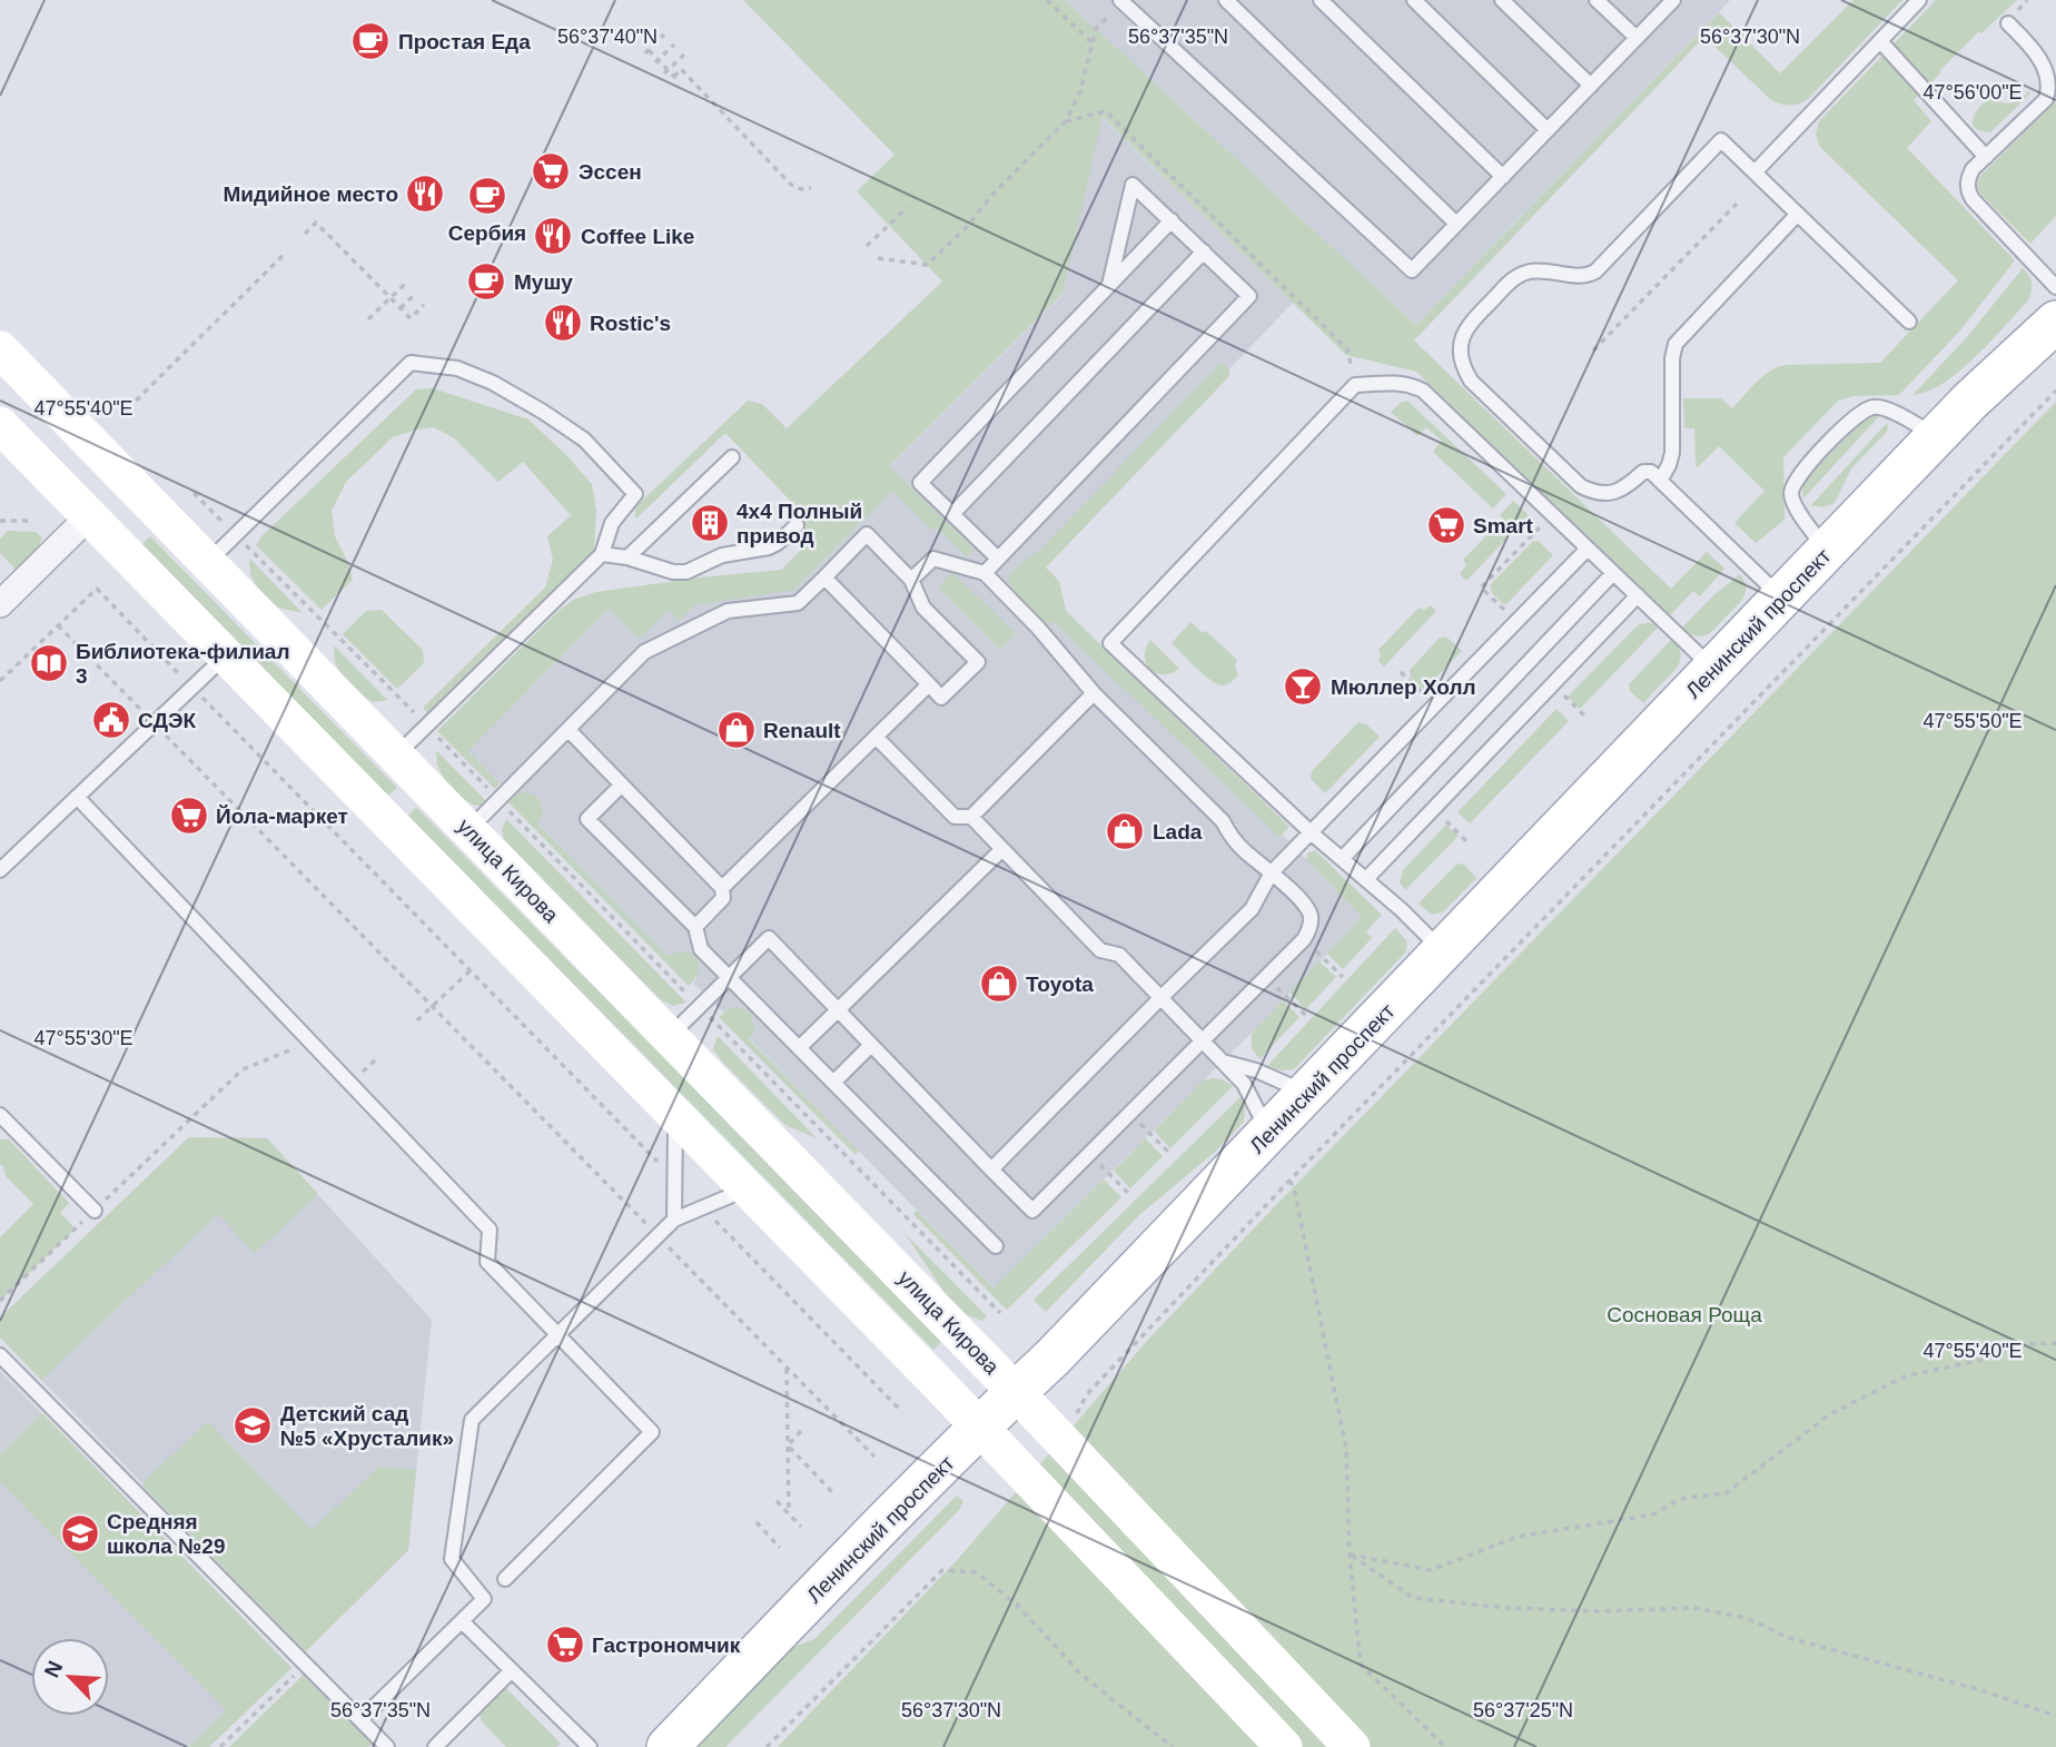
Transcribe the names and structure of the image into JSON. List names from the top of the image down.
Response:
{
  "streets": {
    "main road": ["Ленинский проспект", "улица Кирова"]
  },
  "crossings": [
    ["Ленинский проспект", "улица Кирова"]
  ],
  "parks": ["Сосновая Роща"],
  "places": {
    "cafe": ["Простая Еда", "Сербия", "Мушу"],
    "supermarket": [
      "Эссен",
      "Smart",
      "Йола-маркет",
      "Гастрономчик"
    ],
    "restaurant": ["Мидийное место", "Coffee Like", "Rostic's"],
    "building": ["4x4 Полный привод"],
    "library": ["Библиотека-филиал 3"],
    "bar": ["Мюллер Холл"],
    "public building": ["СДЭК"],
    "shop": ["Renault", "Lada", "Toyota"],
    "school or university": ["Детский сад №5 «Хрусталик»", "Средняя школа №29"]
  },
  "north": "top left",
  "coordinates": [
    "56°37'40\"N",
    "56°37'35\"N",
    "56°37'30\"N",
    "47°56'00\"E",
    "47°55'40\"E",
    "47°55'50\"E",
    "47°55'30\"E",
    "56°37'25\"N"
  ]
}
